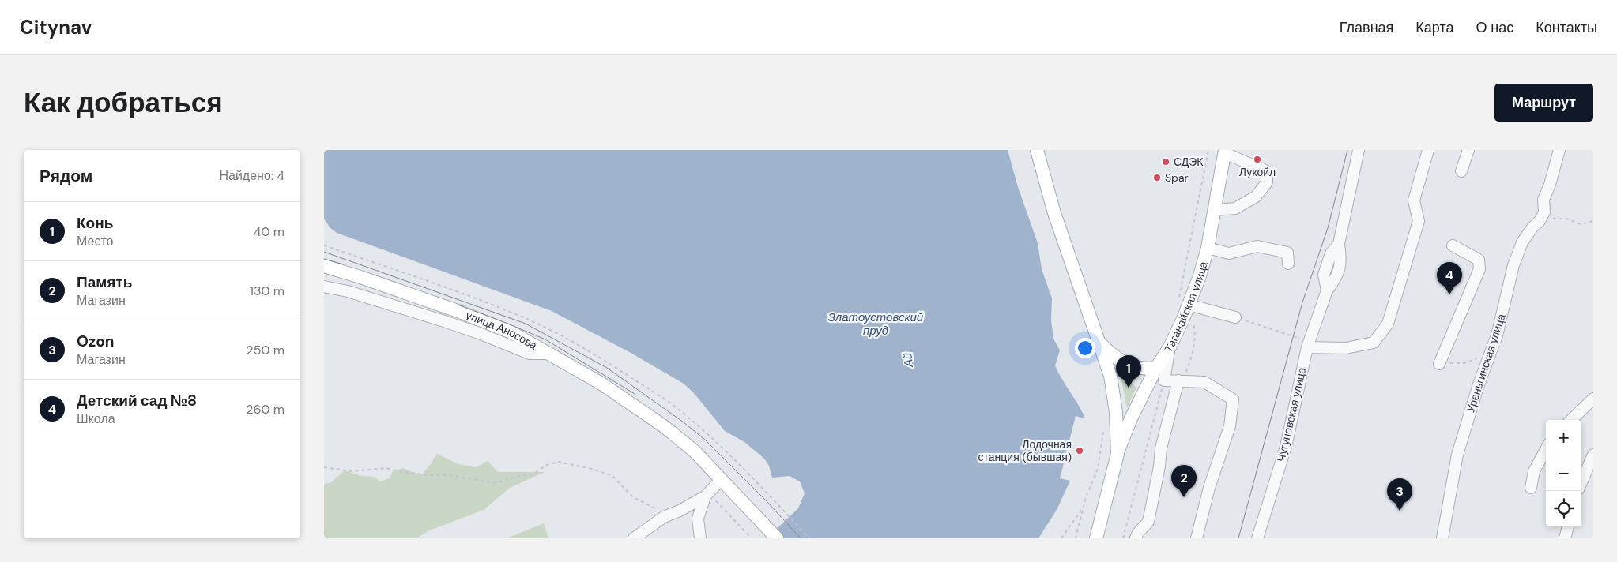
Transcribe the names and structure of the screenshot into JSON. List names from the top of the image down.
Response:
{
  "streets": {
    "main road": ["Таганайская улица", "улица Аносова"],
    "street": ["Уреньгинская улица", "Чугуновская улица"]
  },
  "water": ["Златоустовский пруд", "Ай"],
  "places": [
    "Лукойл",
    "СДЭК",
    "Spar",
    "Лодочная станция (бывшая)"
  ],
  "page": {
    "header": "Citynav",
    "nav": [
      "Главная",
      "Карта",
      "О нас",
      "Контакты"
    ],
    "buttons": "Маршрут",
    "title": "Как добраться",
    "heading": ["Рядом", "Найдено: 4"],
    "list": [
      {
        "mark": "1",
        "name": "Конь",
        "note": "Место",
        "value": "40 m"
      },
      {
        "mark": "2",
        "name": "Память",
        "note": "Магазин",
        "value": "130 m"
      },
      {
        "mark": "3",
        "name": "Ozon",
        "note": "Магазин",
        "value": "250 m"
      },
      {
        "mark": "4",
        "name": "Детский сад №8",
        "note": "Школа",
        "value": "260 m"
      }
    ],
    "pins": [
      "4",
      "1",
      "2",
      "3"
    ],
    "map_buttons": ["+", "−"]
  }
}
